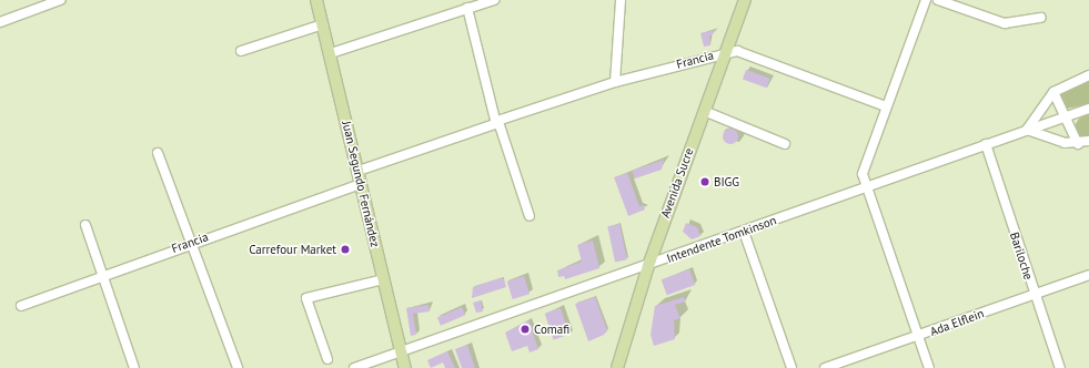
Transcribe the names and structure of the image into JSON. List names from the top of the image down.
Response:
{
  "streets": {
    "main road": ["Avenida Sucre", "Juan Segundo Fernández"],
    "street": [
      "Francia",
      "Intendente Tomkinson",
      "Bariloche",
      "Ada Elflein"
    ]
  },
  "crossings": [
    ["Francia", "Avenida Sucre"],
    ["Francia", "Juan Segundo Fernández"],
    ["Avenida Sucre", "Intendente Tomkinson"],
    ["Juan Segundo Fernández", "Intendente Tomkinson"],
    ["Intendente Tomkinson", "Bariloche"],
    ["Bariloche", "Ada Elflein"]
  ],
  "places": ["BIGG", "Carrefour Market", "Comafi"]
}
